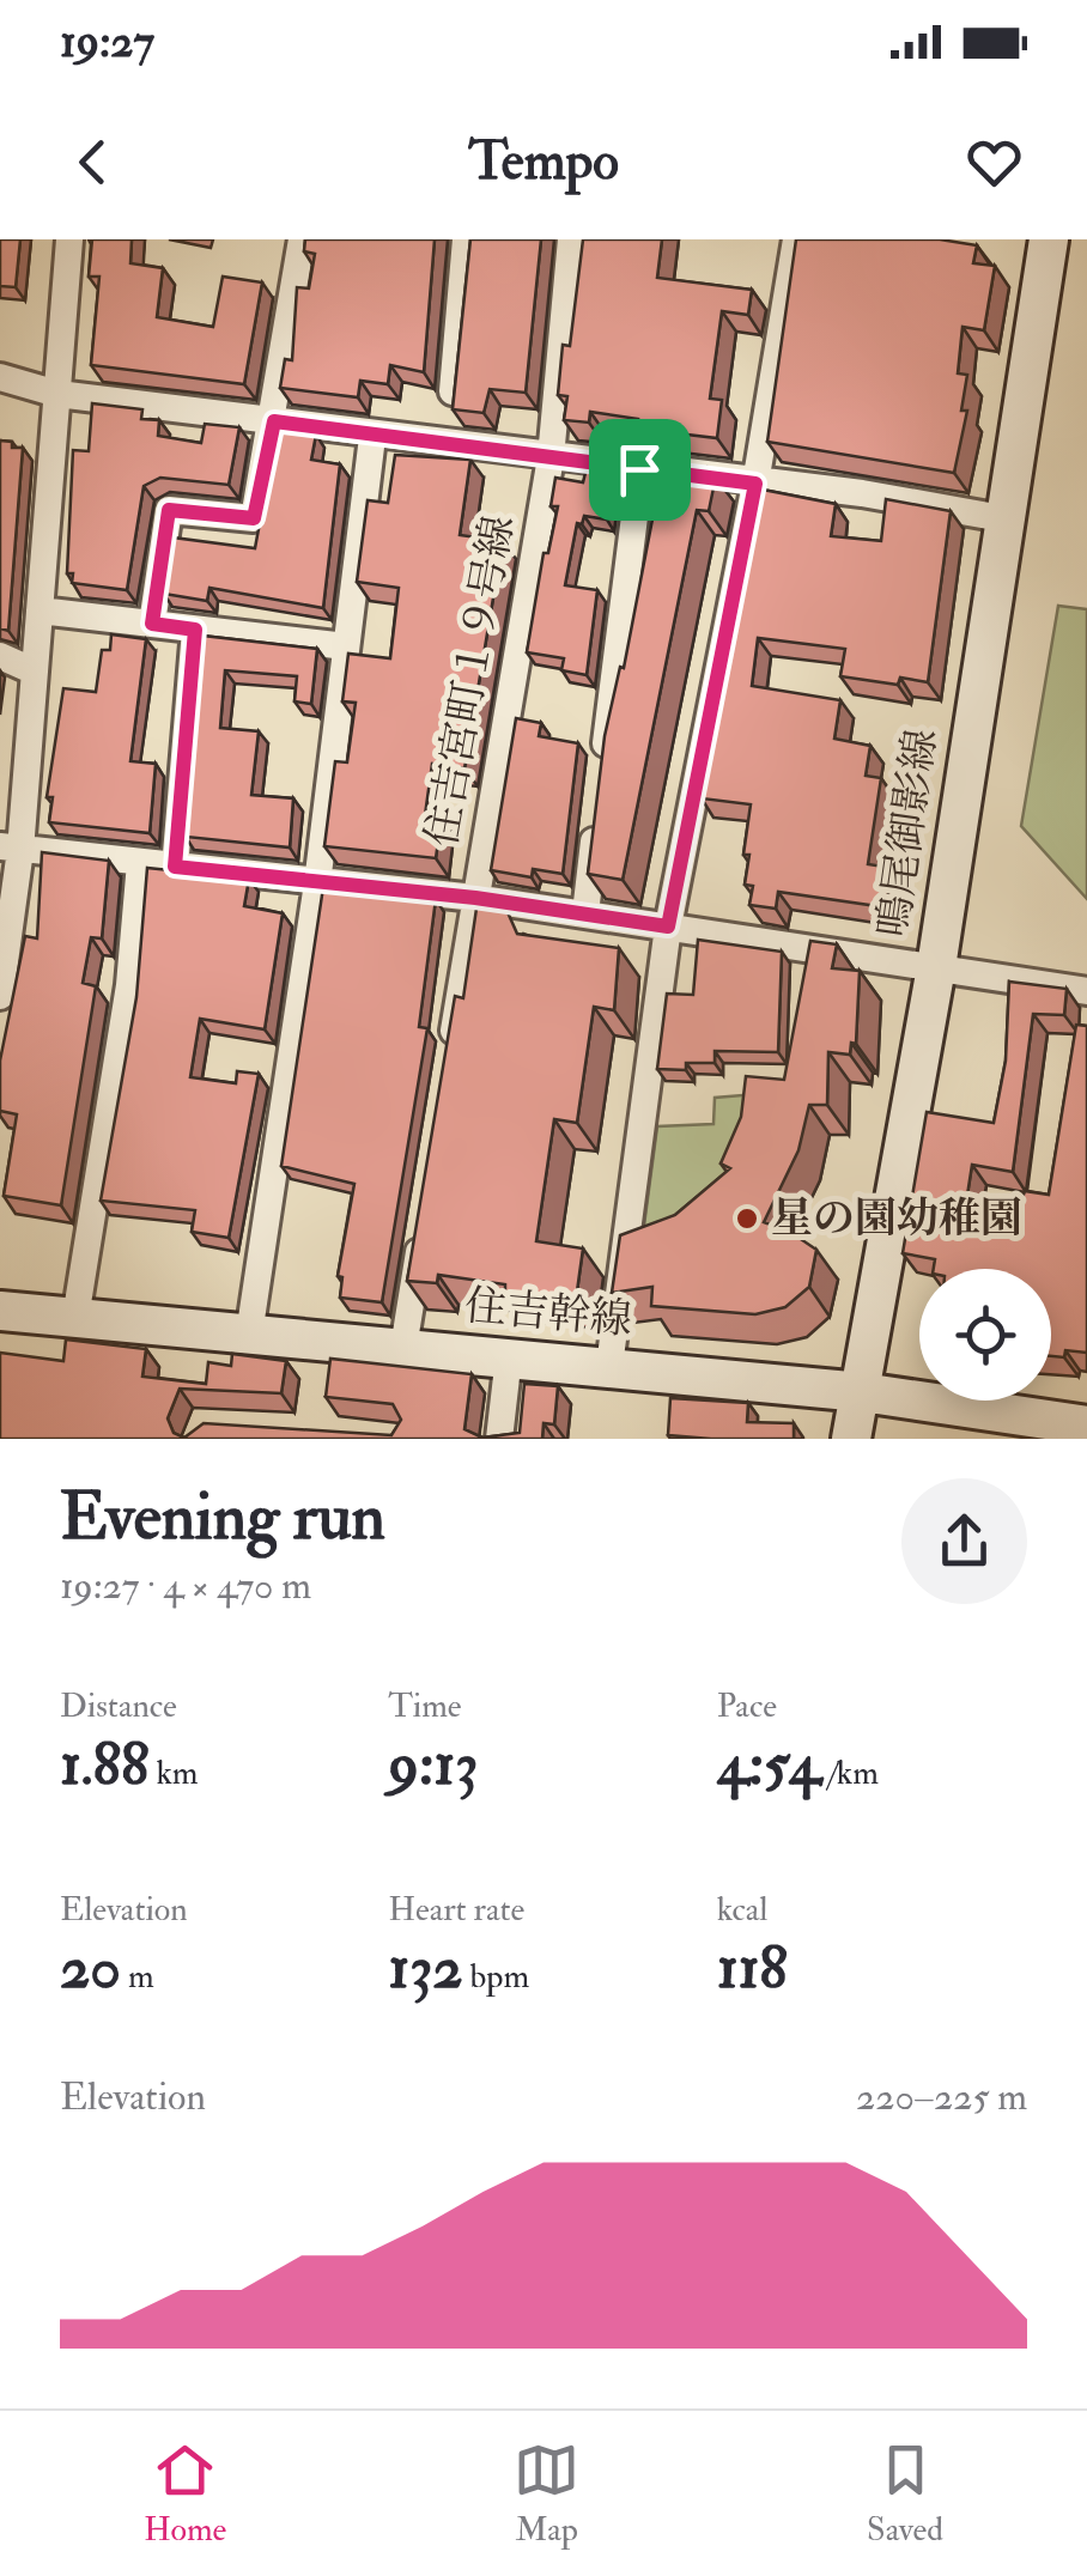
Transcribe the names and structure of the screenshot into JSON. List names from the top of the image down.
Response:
{
  "streets": {
    "street": ["住吉宮町１９号線", "鳴尾御影線", "住吉幹線"]
  },
  "crossings": [
    ["鳴尾御影線", "住吉幹線"]
  ],
  "places": ["星の園幼稚園"],
  "page": {
    "status": "19:27",
    "header": "Tempo",
    "heading": ["Evening run", "19:27 · 4 × 470 m"],
    "stats": [
      ["Distance", "1.88 km"],
      ["Time", "9:13"],
      ["Pace", "4:54 /km"],
      ["Elevation", "20 m"],
      ["Heart rate", "132 bpm"],
      ["kcal", "118"]
    ],
    "chart": ["Elevation", "220–225 m"],
    "tabs": ["Home", "Map", "Saved"]
  }
}
